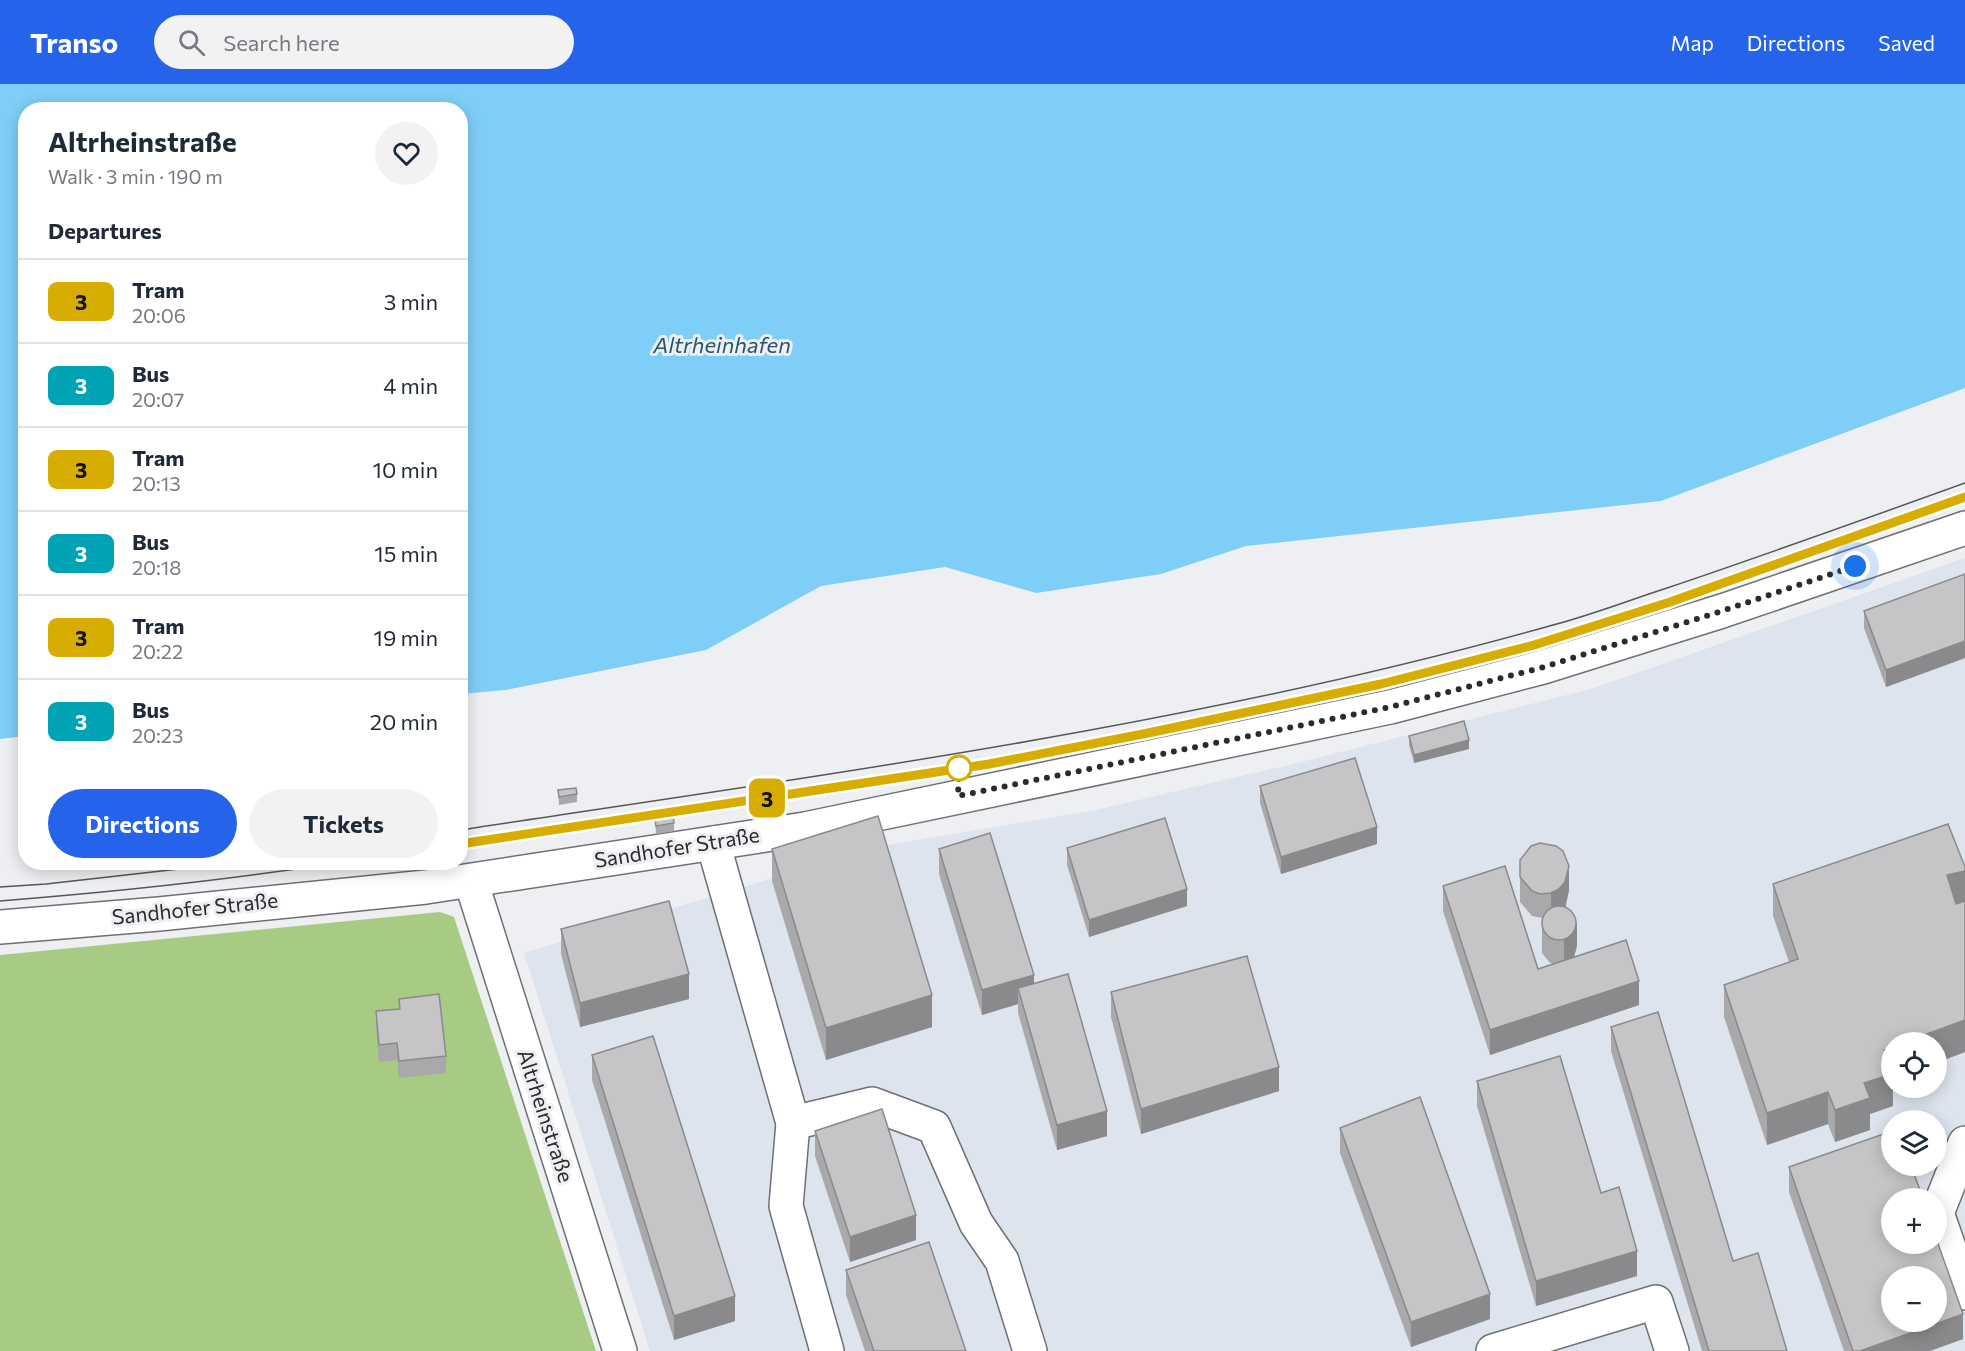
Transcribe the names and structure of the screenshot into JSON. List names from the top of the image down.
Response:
{
  "streets": {
    "street": ["Sandhofer Straße", "Altrheinstraße"]
  },
  "crossings": [
    ["Sandhofer Straße", "Altrheinstraße"]
  ],
  "water": ["Altrheinhafen"],
  "lines": ["tram line 3"],
  "page": {
    "header": "Transo",
    "search": "Search here",
    "nav": ["Map", "Directions", "Saved"],
    "on_map": "3",
    "heading": [
      ["Altrheinstraße", "Walk · 3 min · 190 m"],
      "Departures"
    ],
    "list": [
      {
        "mark": "3",
        "name": "Tram",
        "note": "20:06",
        "value": "3 min"
      },
      {
        "mark": "3",
        "name": "Bus",
        "note": "20:07",
        "value": "4 min"
      },
      {
        "mark": "3",
        "name": "Tram",
        "note": "20:13",
        "value": "10 min"
      },
      {
        "mark": "3",
        "name": "Bus",
        "note": "20:18",
        "value": "15 min"
      },
      {
        "mark": "3",
        "name": "Tram",
        "note": "20:22",
        "value": "19 min"
      },
      {
        "mark": "3",
        "name": "Bus",
        "note": "20:23",
        "value": "20 min"
      }
    ],
    "buttons": ["Directions", "Tickets"],
    "map_buttons": ["+", "−"]
  }
}
